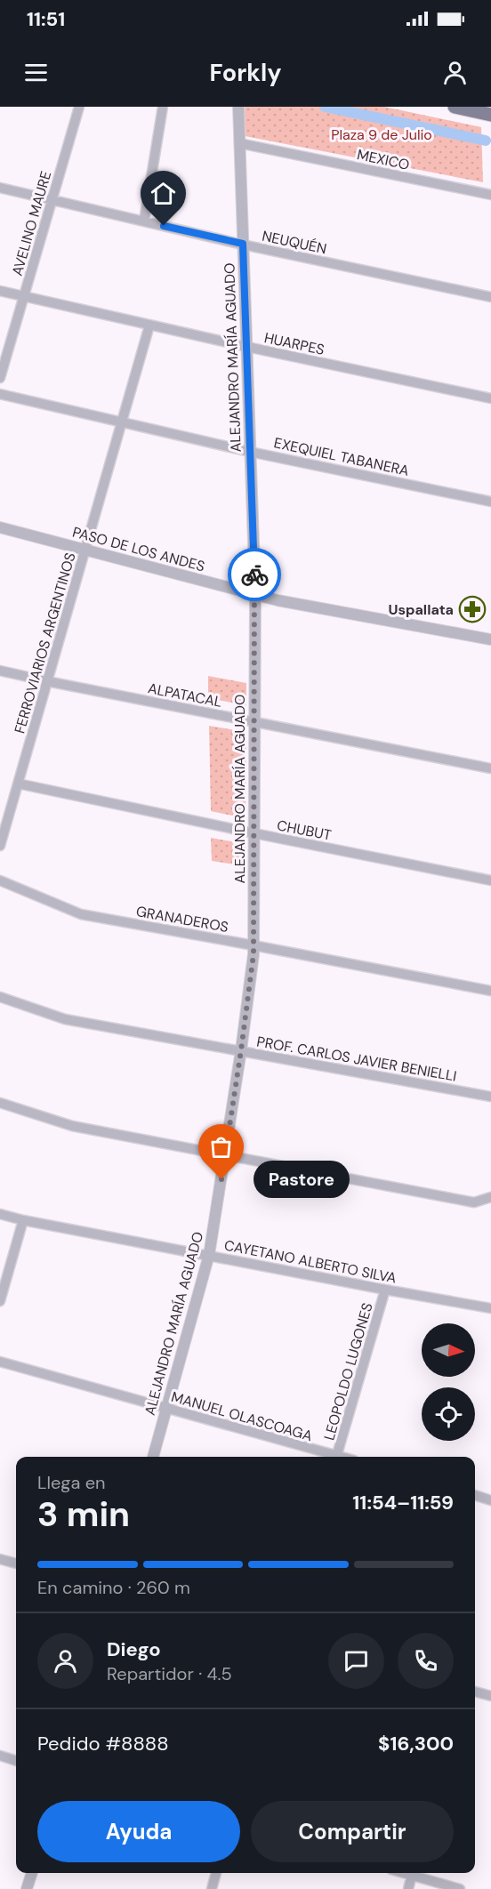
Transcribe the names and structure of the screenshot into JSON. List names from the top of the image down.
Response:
{
  "streets": {
    "street": [
      "MEXICO",
      "AVELINO MAURE",
      "NEUQUÉN",
      "HUARPES",
      "ALEJANDRO MARÍA AGUADO",
      "EXEQUIEL TABANERA",
      "PASO DE LOS ANDES",
      "FERROVIARIOS ARGENTINOS",
      "ALPATACAL",
      "CHUBUT",
      "GRANADEROS",
      "PROF. CARLOS JAVIER BENIELLI",
      "CAYETANO ALBERTO SILVA",
      "LEOPOLDO LUGONES",
      "MANUEL OLASCOAGA"
    ]
  },
  "crossings": [
    ["MEXICO", "ALEJANDRO MARÍA AGUADO"],
    ["AVELINO MAURE", "NEUQUÉN"],
    ["AVELINO MAURE", "HUARPES"],
    ["NEUQUÉN", "ALEJANDRO MARÍA AGUADO"],
    ["HUARPES", "ALEJANDRO MARÍA AGUADO"],
    ["HUARPES", "FERROVIARIOS ARGENTINOS"],
    ["ALEJANDRO MARÍA AGUADO", "EXEQUIEL TABANERA"],
    ["ALEJANDRO MARÍA AGUADO", "PASO DE LOS ANDES"],
    ["ALEJANDRO MARÍA AGUADO", "ALPATACAL"],
    ["ALEJANDRO MARÍA AGUADO", "CHUBUT"],
    ["ALEJANDRO MARÍA AGUADO", "GRANADEROS"],
    ["ALEJANDRO MARÍA AGUADO", "PROF. CARLOS JAVIER BENIELLI"],
    ["ALEJANDRO MARÍA AGUADO", "CAYETANO ALBERTO SILVA"],
    ["ALEJANDRO MARÍA AGUADO", "MANUEL OLASCOAGA"],
    ["EXEQUIEL TABANERA", "FERROVIARIOS ARGENTINOS"],
    ["PASO DE LOS ANDES", "FERROVIARIOS ARGENTINOS"],
    ["FERROVIARIOS ARGENTINOS", "ALPATACAL"],
    ["FERROVIARIOS ARGENTINOS", "CHUBUT"],
    ["CAYETANO ALBERTO SILVA", "LEOPOLDO LUGONES"]
  ],
  "parks": ["Plaza 9 de Julio"],
  "places": {
    "pharmacy": ["Uspallata"],
    "other": ["Pastore"]
  },
  "north": "right",
  "page": {
    "status": "11:51",
    "header": "Forkly",
    "bubble": "Pastore",
    "heading": ["3 min", "Llega en", "11:54–11:59"],
    "panel": [
      "Diego",
      "Repartidor · 4.5",
      "Pedido #8888",
      "$16,300"
    ],
    "bar": "En camino · 260 m",
    "buttons": ["Ayuda", "Compartir"]
  }
}
